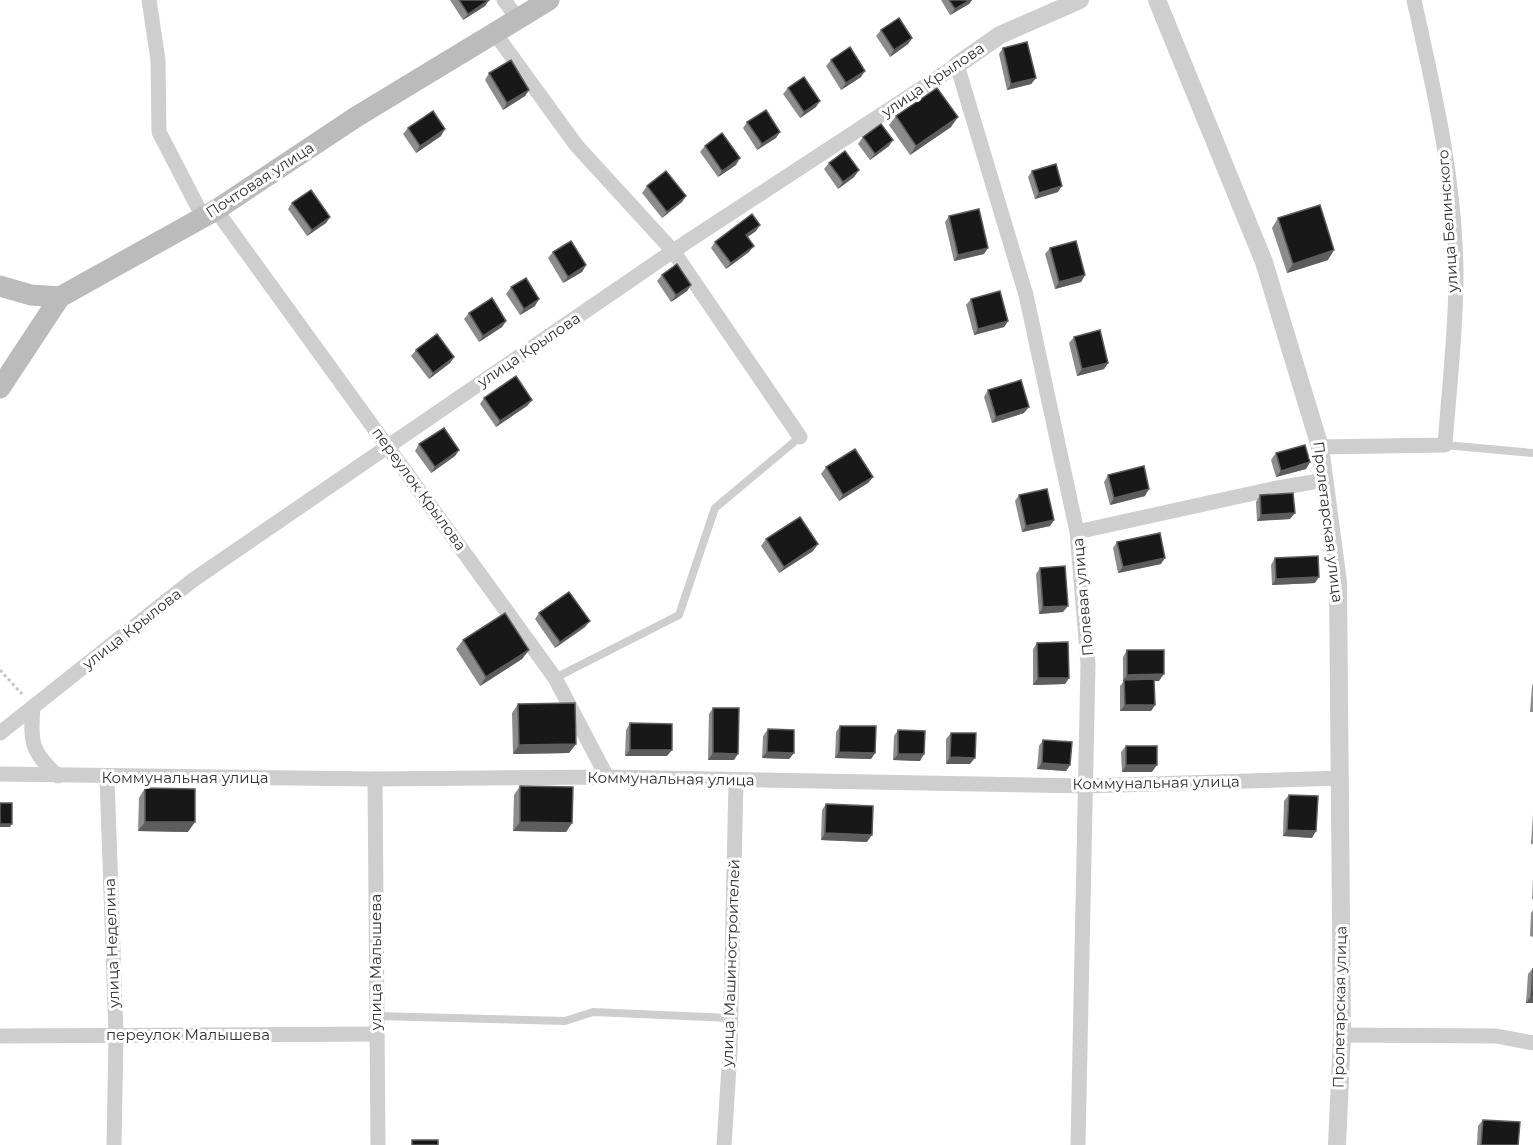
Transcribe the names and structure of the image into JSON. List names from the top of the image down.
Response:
{
  "streets": {
    "main road": ["Почтовая улица"],
    "street": [
      "улица Крылова",
      "улица Белинского",
      "переулок Крылова",
      "Пролетарская улица",
      "Полевая улица",
      "Коммунальная улица",
      "улица Неделина",
      "улица Малышева",
      "улица Машиностроителей",
      "переулок Малышева"
    ]
  },
  "crossings": [
    ["улица Крылова", "переулок Крылова"],
    ["улица Крылова", "Полевая улица"],
    ["Почтовая улица", "переулок Крылова"],
    ["переулок Крылова", "Коммунальная улица"],
    ["Пролетарская улица", "Коммунальная улица"],
    ["Полевая улица", "Коммунальная улица"],
    ["Коммунальная улица", "улица Неделина"],
    ["Коммунальная улица", "улица Малышева"],
    ["Коммунальная улица", "улица Машиностроителей"],
    ["улица Неделина", "переулок Малышева"],
    ["улица Малышева", "переулок Малышева"]
  ]
}
